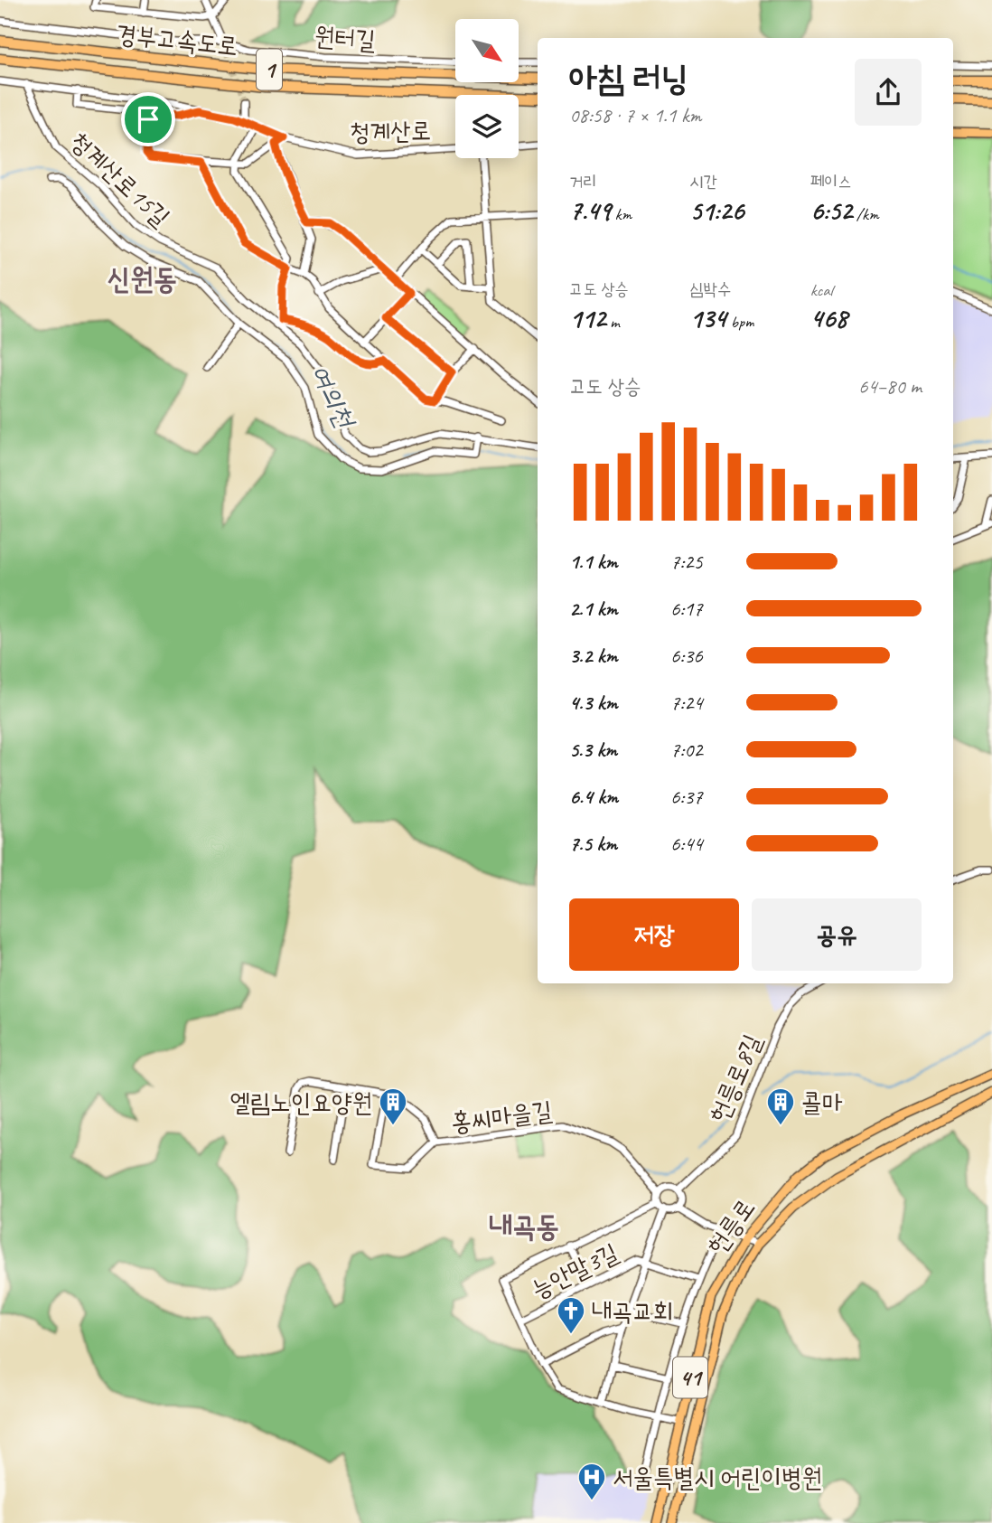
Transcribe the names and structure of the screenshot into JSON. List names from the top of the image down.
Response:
{
  "streets": {
    "highway": ["경부고속도로", "1"],
    "main road": ["헌릉로", "41"],
    "street": [
      "원터길",
      "청계산로",
      "청계산로15길",
      "헌릉로8길",
      "홍씨마을길",
      "능안말3길"
    ]
  },
  "crossings": [
    ["청계산로", "청계산로15길"],
    ["헌릉로8길", "홍씨마을길"]
  ],
  "districts": ["신원동", "내곡동"],
  "water": ["여의천"],
  "places": {
    "building": ["엘림노인요양원", "콜마"],
    "church": ["내곡교회"],
    "hospital": ["서울특별시 어린이병원"]
  },
  "north": "bottom right",
  "page": {
    "heading": ["아침 러닝", "08:58 · 7 × 1.1 km"],
    "stats": [
      ["거리", "7.49 km"],
      ["시간", "51:26"],
      ["페이스", "6:52 /km"],
      ["고도 상승", "112 m"],
      ["심박수", "134 bpm"],
      ["kcal", "468"]
    ],
    "chart": ["고도 상승", "64–80 m"],
    "list": [
      {
        "name": "1.1 km",
        "note": "7:25"
      },
      {
        "name": "2.1 km",
        "note": "6:17"
      },
      {
        "name": "3.2 km",
        "note": "6:36"
      },
      {
        "name": "4.3 km",
        "note": "7:24"
      },
      {
        "name": "5.3 km",
        "note": "7:02"
      },
      {
        "name": "6.4 km",
        "note": "6:37"
      },
      {
        "name": "7.5 km",
        "note": "6:44"
      }
    ],
    "buttons": ["저장", "공유"]
  }
}
